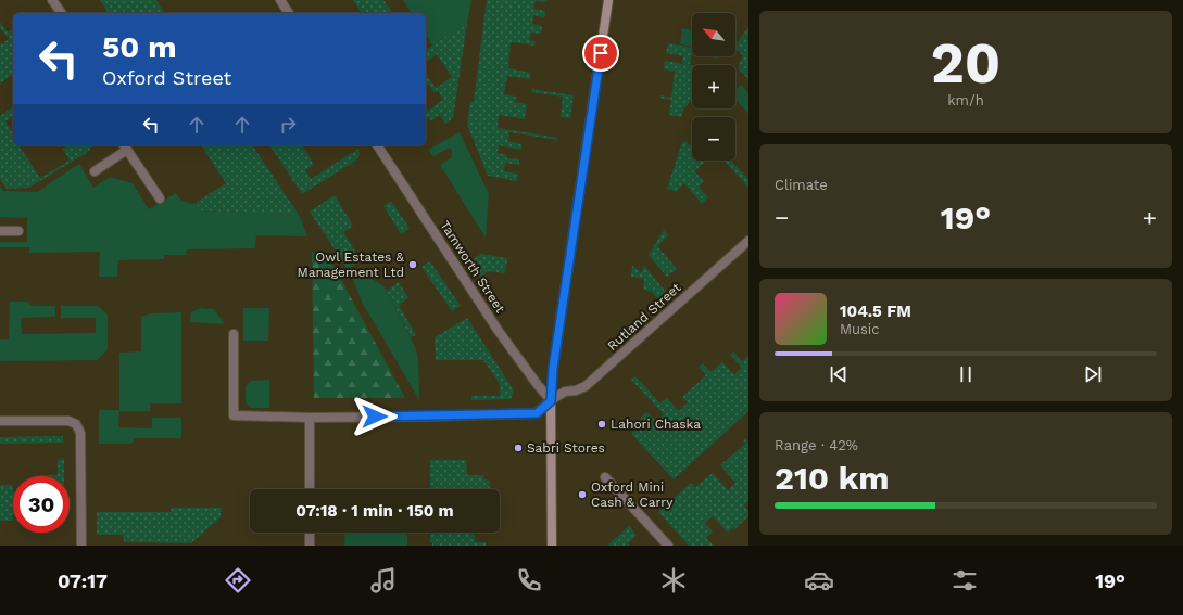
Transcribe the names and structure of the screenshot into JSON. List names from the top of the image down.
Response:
{
  "streets": {
    "street": ["Tamworth Street", "Rutland Street"]
  },
  "crossings": [
    ["Tamworth Street", "Rutland Street"]
  ],
  "places": [
    "Owl Estates & Management Ltd",
    "Lahori Chaska",
    "Sabri Stores",
    "Oxford Mini Cash & Carry"
  ],
  "north": "top left",
  "page": {
    "tile": [
      ["20", "km/h"],
      "Climate",
      ["Range · 42%", "210 km"]
    ],
    "map_buttons": ["+", "−"],
    "turn": ["50 m", "Oxford Street"],
    "heat": ["−", "19°", "+"],
    "song": ["104.5 FM", "Music"],
    "limit": "30",
    "trip": "07:18 · 1 min · 150 m",
    "tabs": ["07:17", "19°"]
  }
}
